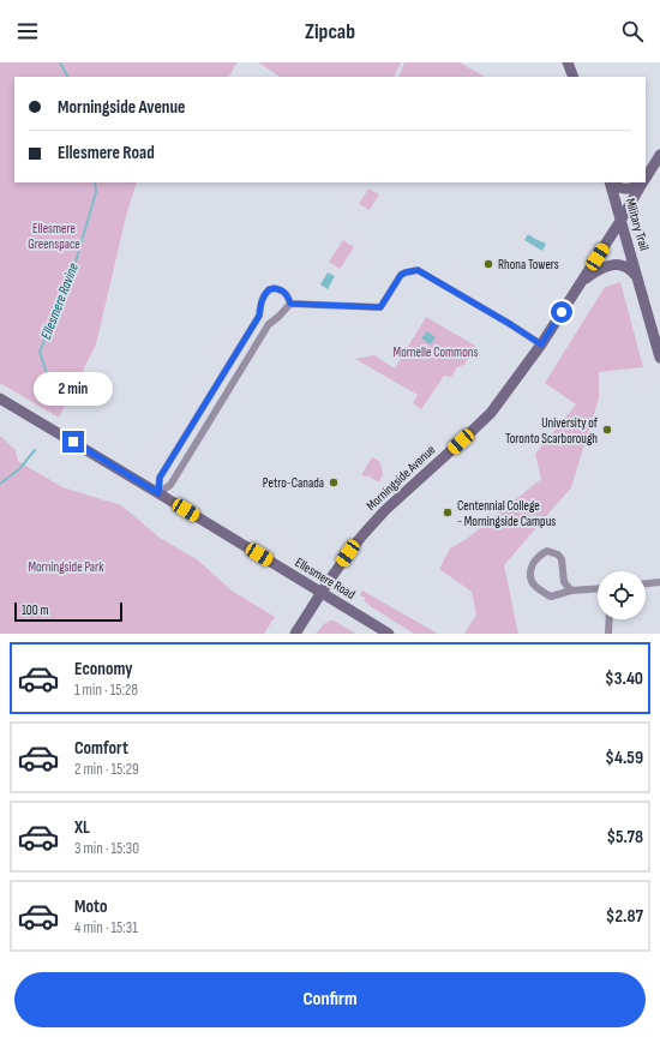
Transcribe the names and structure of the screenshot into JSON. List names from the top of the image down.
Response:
{
  "streets": {
    "main road": ["Military Trail", "Morningside Avenue", "Ellesmere Road"]
  },
  "crossings": [
    ["Military Trail", "Morningside Avenue"],
    ["Morningside Avenue", "Ellesmere Road"]
  ],
  "water": ["Ellesmere Ravine"],
  "parks": ["Ellesmere Greenspace", "Mornelle Commons", "Morningside Park"],
  "places": [
    "Rhona Towers",
    "University of Toronto Scarborough",
    "Petro-Canada",
    "Centennial College - Morningside Campus"
  ],
  "scale_bar": "100 m",
  "page": {
    "header": "Zipcab",
    "banner": ["Morningside Avenue", "Ellesmere Road"],
    "bubble": "2 min",
    "scale": "100 m",
    "list": [
      {
        "name": "Economy",
        "note": "1 min · 15:28",
        "value": "$3.40"
      },
      {
        "name": "Comfort",
        "note": "2 min · 15:29",
        "value": "$4.59"
      },
      {
        "name": "XL",
        "note": "3 min · 15:30",
        "value": "$5.78"
      },
      {
        "name": "Moto",
        "note": "4 min · 15:31",
        "value": "$2.87"
      }
    ],
    "buttons": "Confirm"
  }
}
